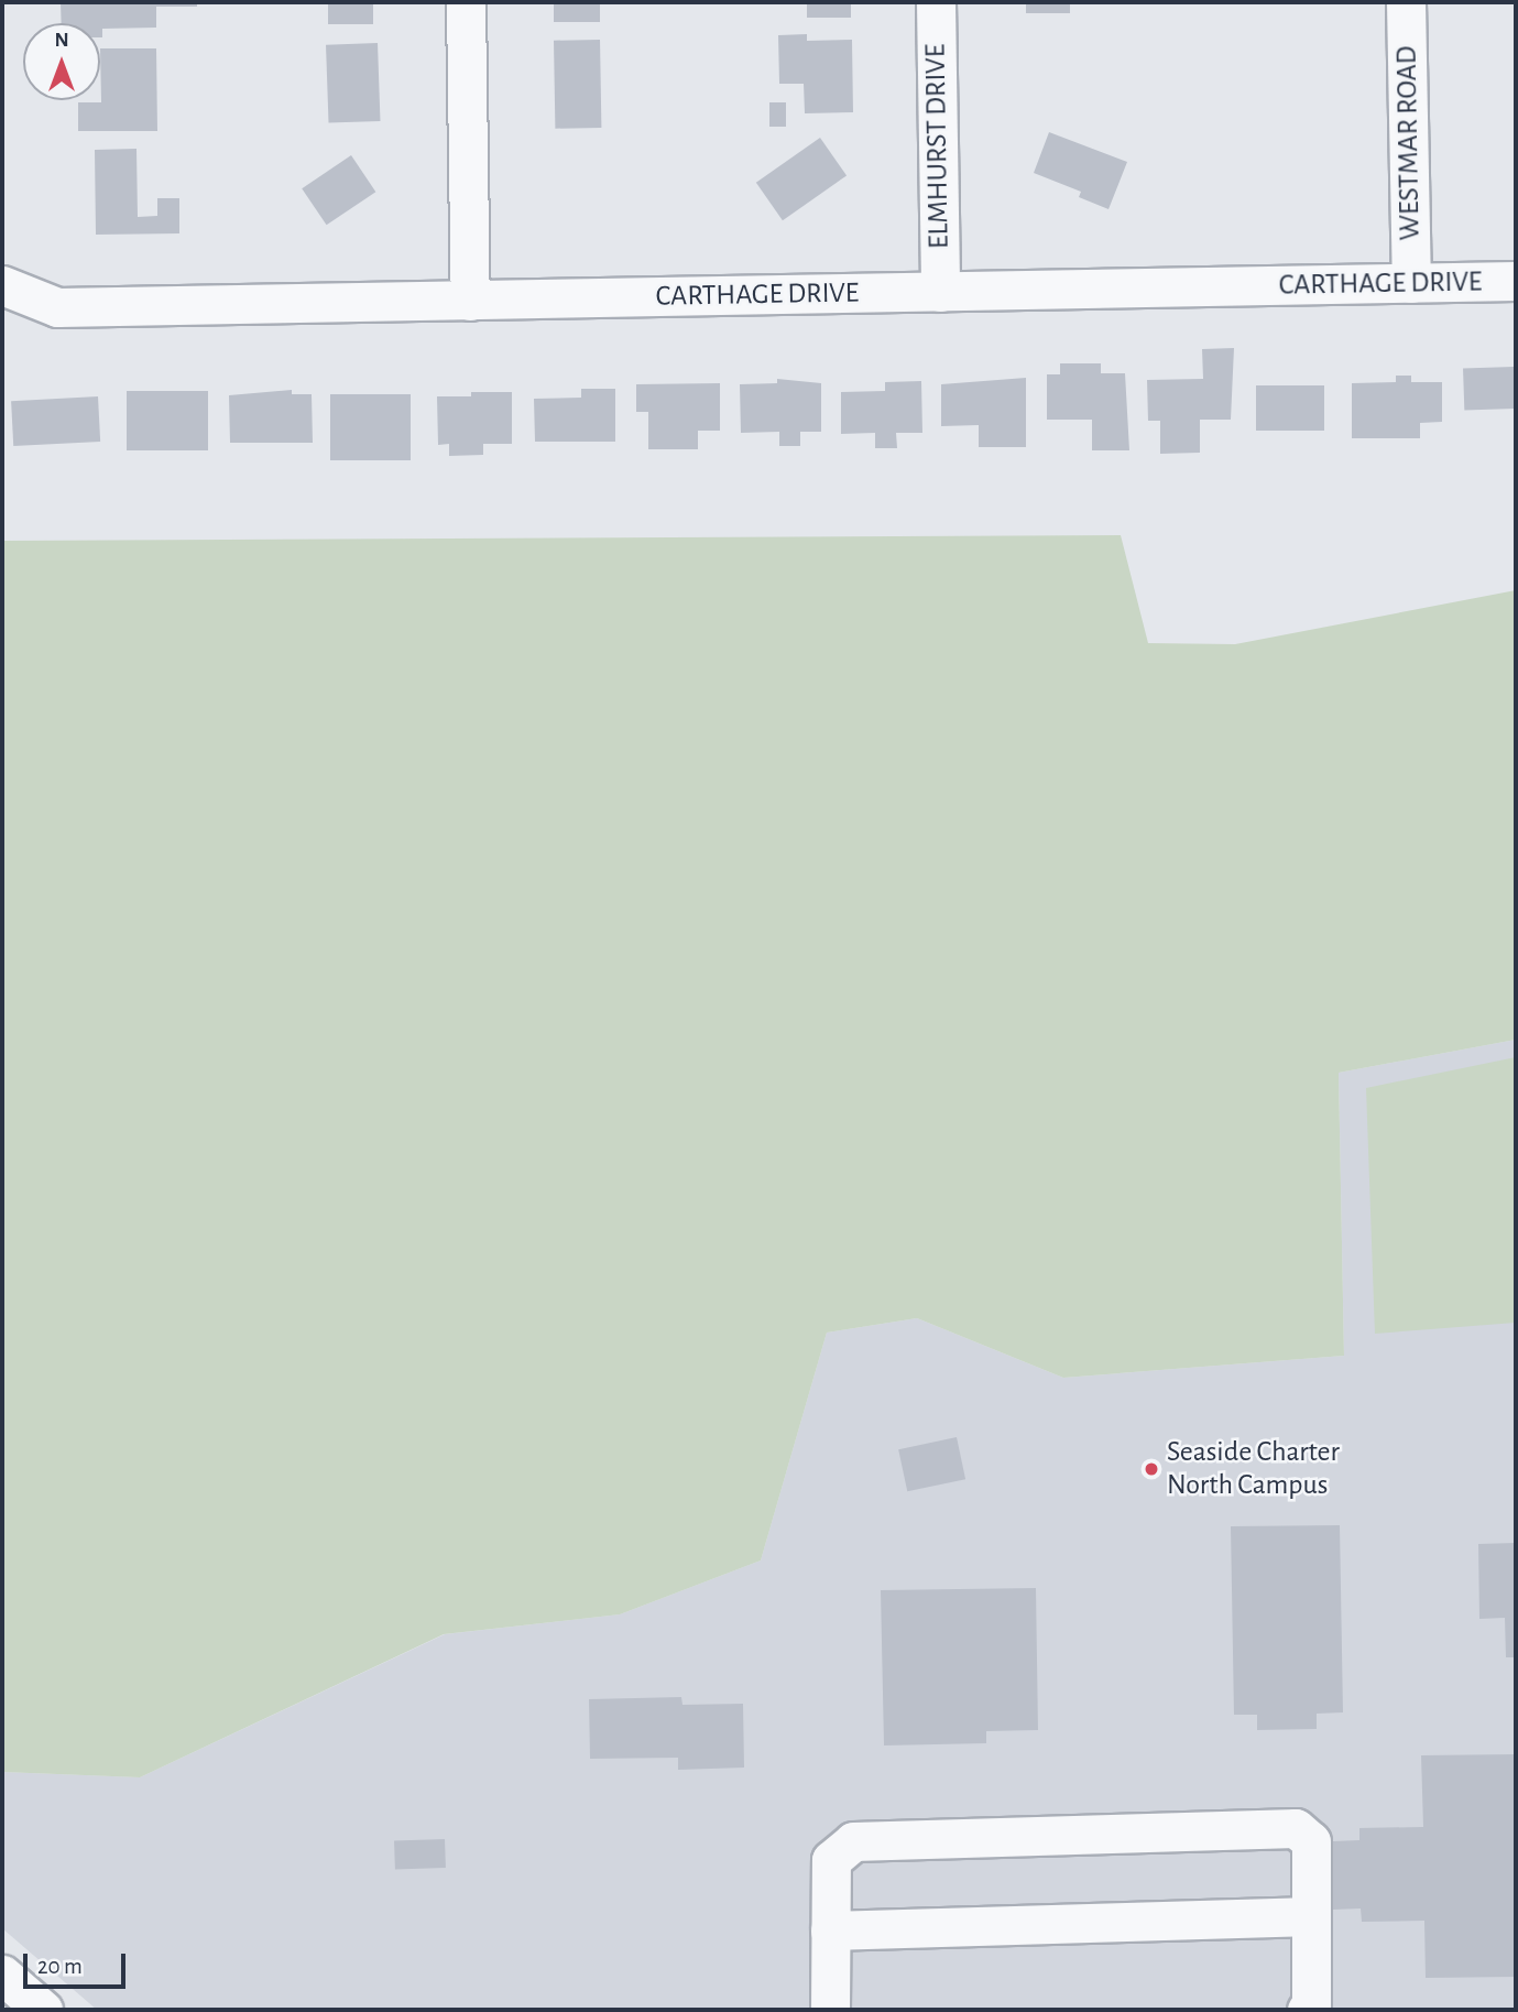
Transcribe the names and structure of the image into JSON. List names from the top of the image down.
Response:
{
  "streets": {
    "street": ["WESTMAR ROAD", "ELMHURST DRIVE", "CARTHAGE DRIVE"]
  },
  "crossings": [
    ["WESTMAR ROAD", "CARTHAGE DRIVE"],
    ["ELMHURST DRIVE", "CARTHAGE DRIVE"]
  ],
  "places": ["Seaside Charter North Campus"],
  "scale_bar": "20 m",
  "north": "top"
}
